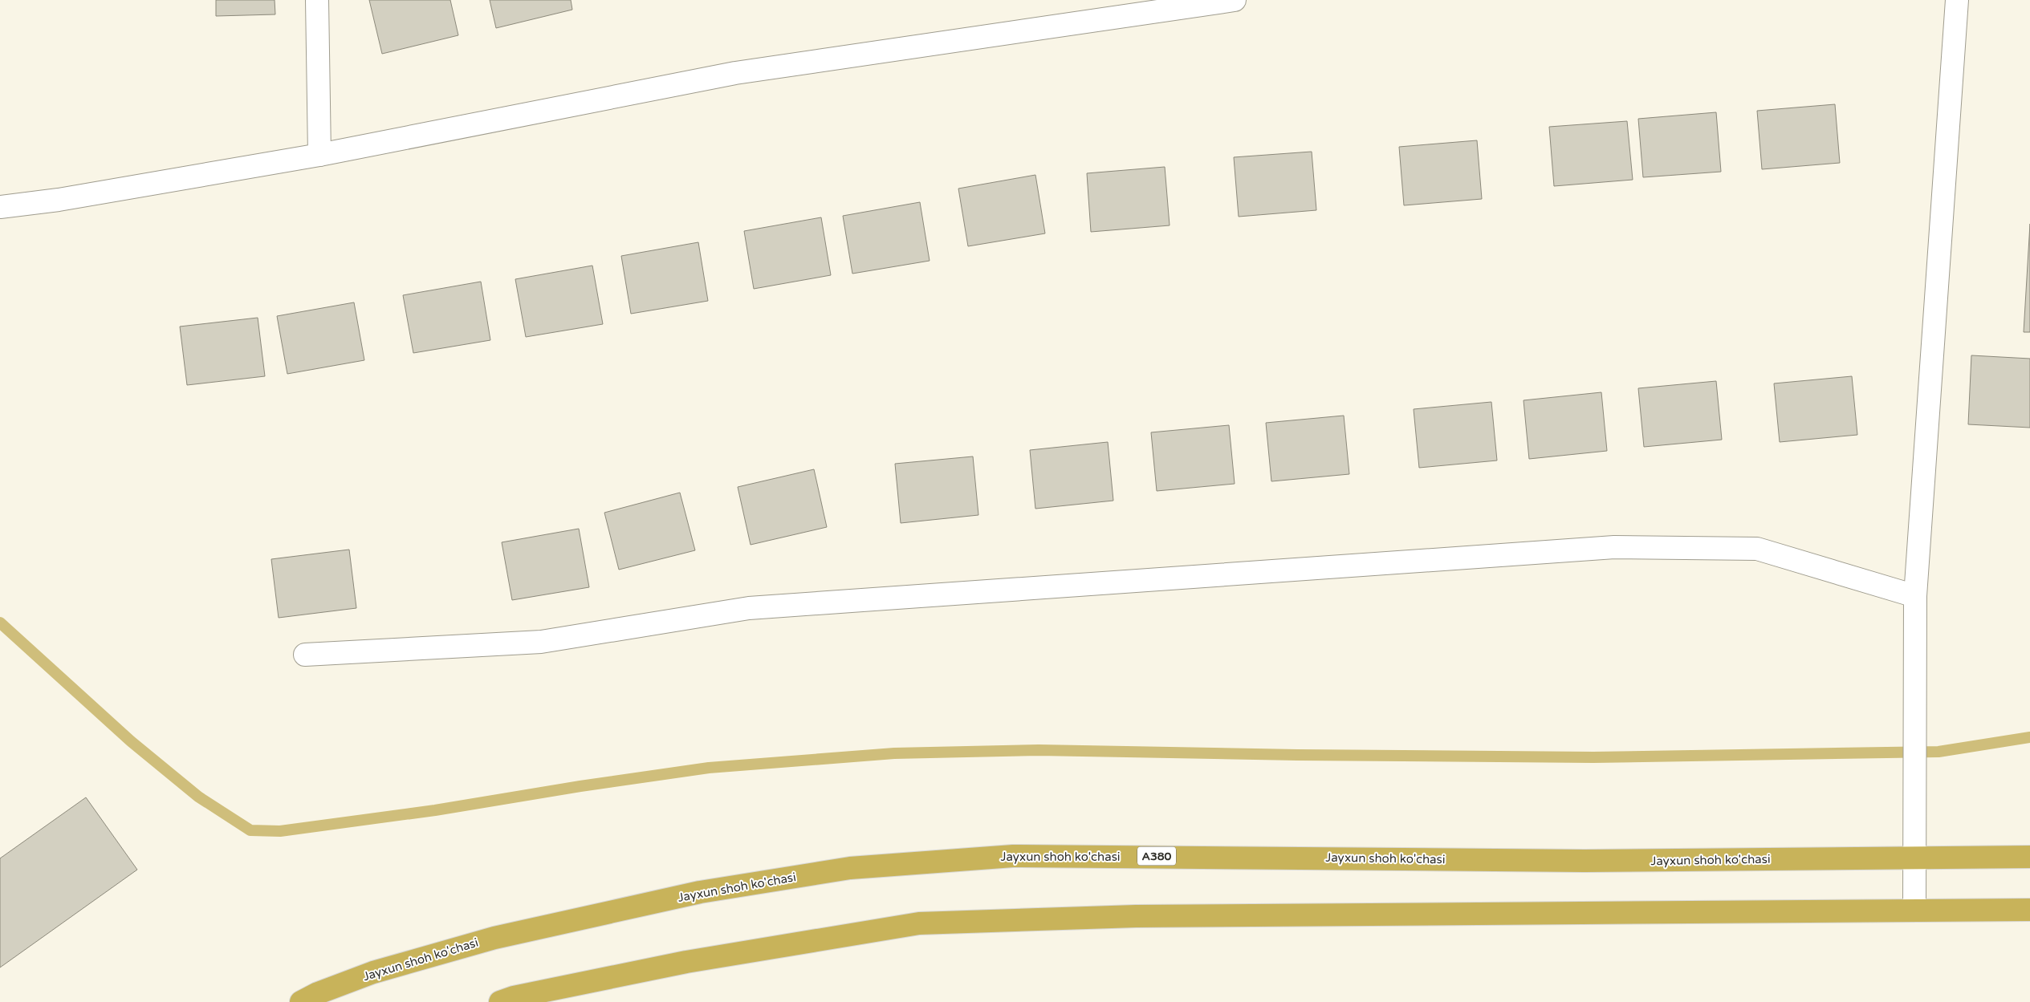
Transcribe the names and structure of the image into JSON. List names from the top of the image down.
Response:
{
  "streets": {
    "highway": ["A380", "Jayxun shoh ko'chasi"]
  }
}
